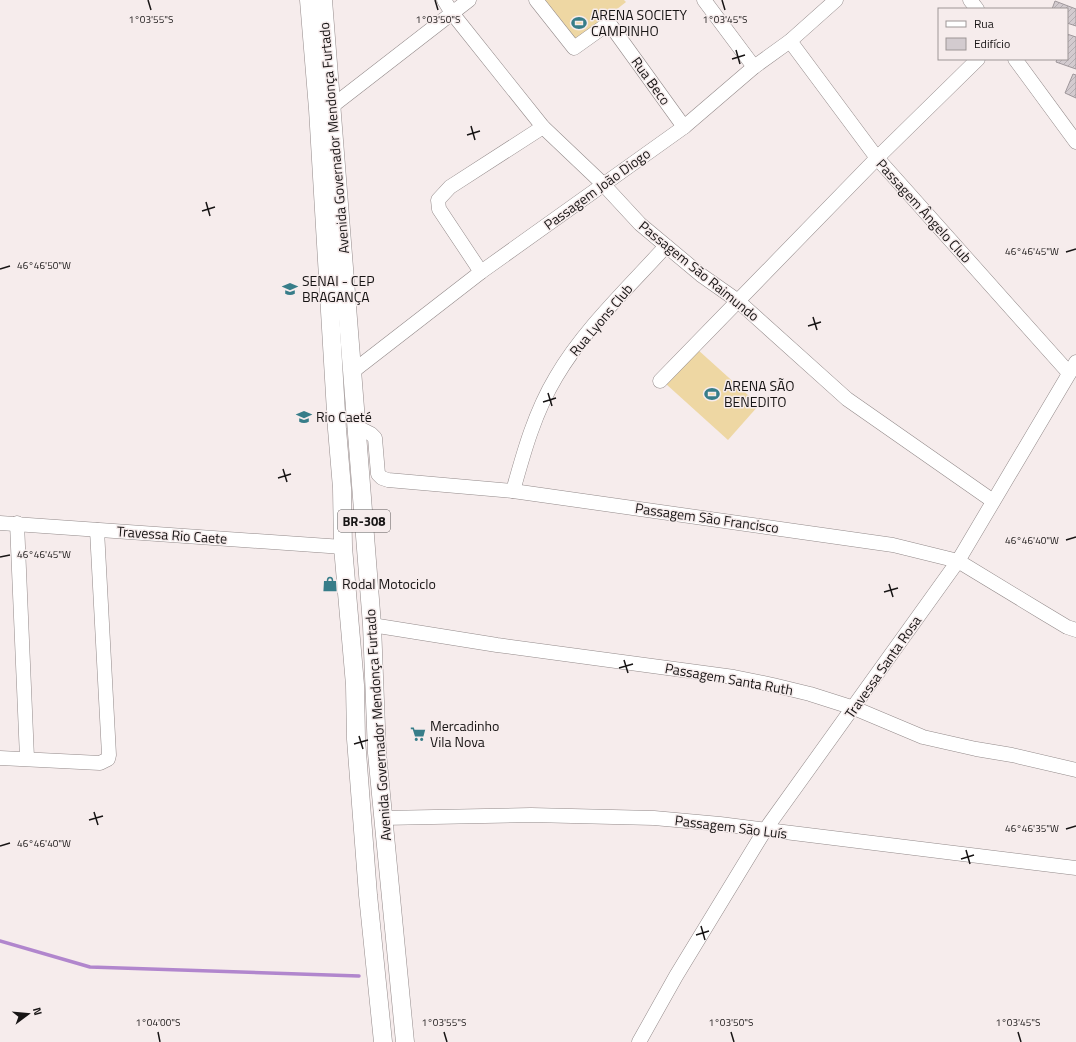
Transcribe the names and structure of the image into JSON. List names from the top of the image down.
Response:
{
  "streets": {
    "main road": ["Avenida Governador Mendonça Furtado", "BR-308"],
    "street": [
      "Rua Beco",
      "Passagem João Diogo",
      "Passagem Ângelo Club",
      "Passagem São Raimundo",
      "Rua Lyons Club",
      "Passagem São Francisco",
      "Travessa Rio Caete",
      "Travessa Santa Rosa",
      "Passagem Santa Ruth",
      "Passagem São Luís"
    ]
  },
  "crossings": [
    ["Rua Beco", "Passagem João Diogo"],
    ["Avenida Governador Mendonça Furtado", "Passagem João Diogo"],
    ["Avenida Governador Mendonça Furtado", "Passagem São Francisco"],
    ["Avenida Governador Mendonça Furtado", "Travessa Rio Caete"],
    ["Avenida Governador Mendonça Furtado", "Passagem Santa Ruth"],
    ["Avenida Governador Mendonça Furtado", "Passagem São Luís"],
    ["Passagem João Diogo", "Passagem Ângelo Club"],
    ["Passagem João Diogo", "Passagem São Raimundo"],
    ["Passagem Ângelo Club", "Travessa Santa Rosa"],
    ["Passagem São Raimundo", "Rua Lyons Club"],
    ["Passagem São Raimundo", "Travessa Santa Rosa"],
    ["Rua Lyons Club", "Passagem São Francisco"],
    ["Passagem São Francisco", "Travessa Santa Rosa"],
    ["Travessa Santa Rosa", "Passagem Santa Ruth"],
    ["Travessa Santa Rosa", "Passagem São Luís"]
  ],
  "places": {
    "sports": ["ARENA SOCIETY CAMPINHO", "ARENA SÃO BENEDITO"],
    "school or university": ["SENAI - CEP BRAGANÇA", "Rio Caeté"],
    "shop": ["Rodal Motociclo"],
    "supermarket": ["Mercadinho Vila Nova"]
  },
  "legend": ["Rua", "Edifício"],
  "north": "right",
  "coordinates": [
    "1°03'55\"S",
    "1°03'50\"S",
    "1°03'45\"S",
    "46°46'45\"W",
    "46°46'50\"W",
    "46°46'40\"W",
    "46°46'35\"W",
    "1°04'00\"S"
  ]
}
